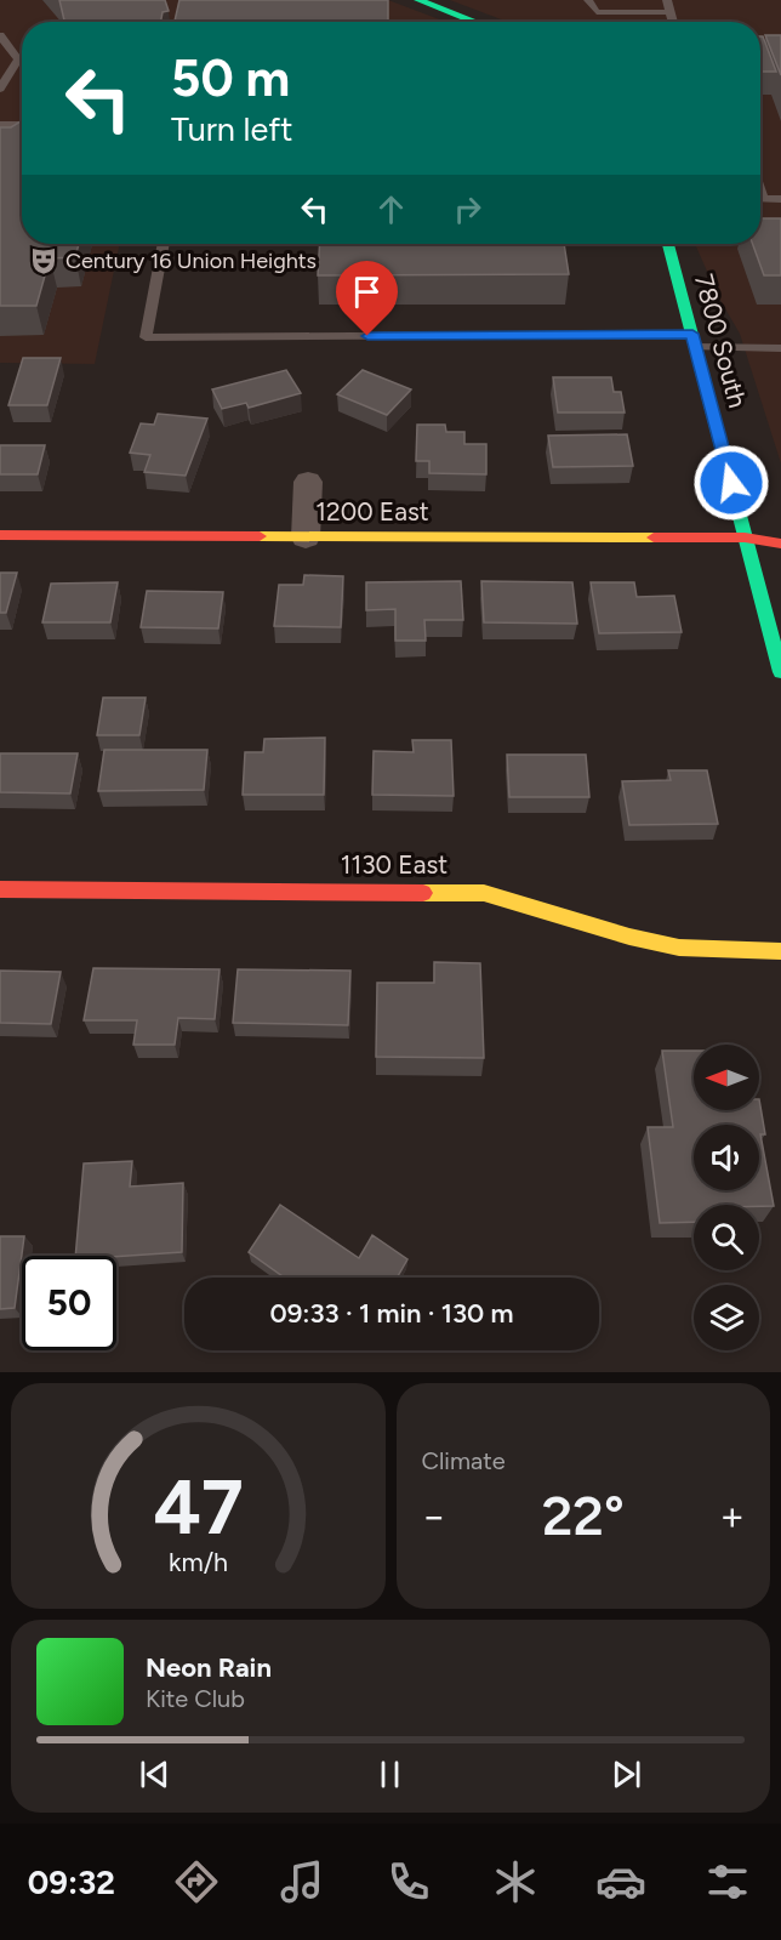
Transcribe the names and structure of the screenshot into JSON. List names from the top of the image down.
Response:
{
  "streets": {
    "street": ["7800 South", "1200 East", "1130 East"]
  },
  "crossings": [
    ["7800 South", "1200 East"]
  ],
  "places": {
    "theatre": ["Century 16 Union Heights"]
  },
  "north": "left",
  "page": {
    "turn": ["50 m", "Turn left"],
    "limit": "50",
    "trip": "09:33 · 1 min · 130 m",
    "tile": "Climate",
    "heat": ["−", "22°", "+"],
    "song": ["Neon Rain", "Kite Club"],
    "tabs": "09:32",
    "gauge": ["47", "km/h"]
  }
}
